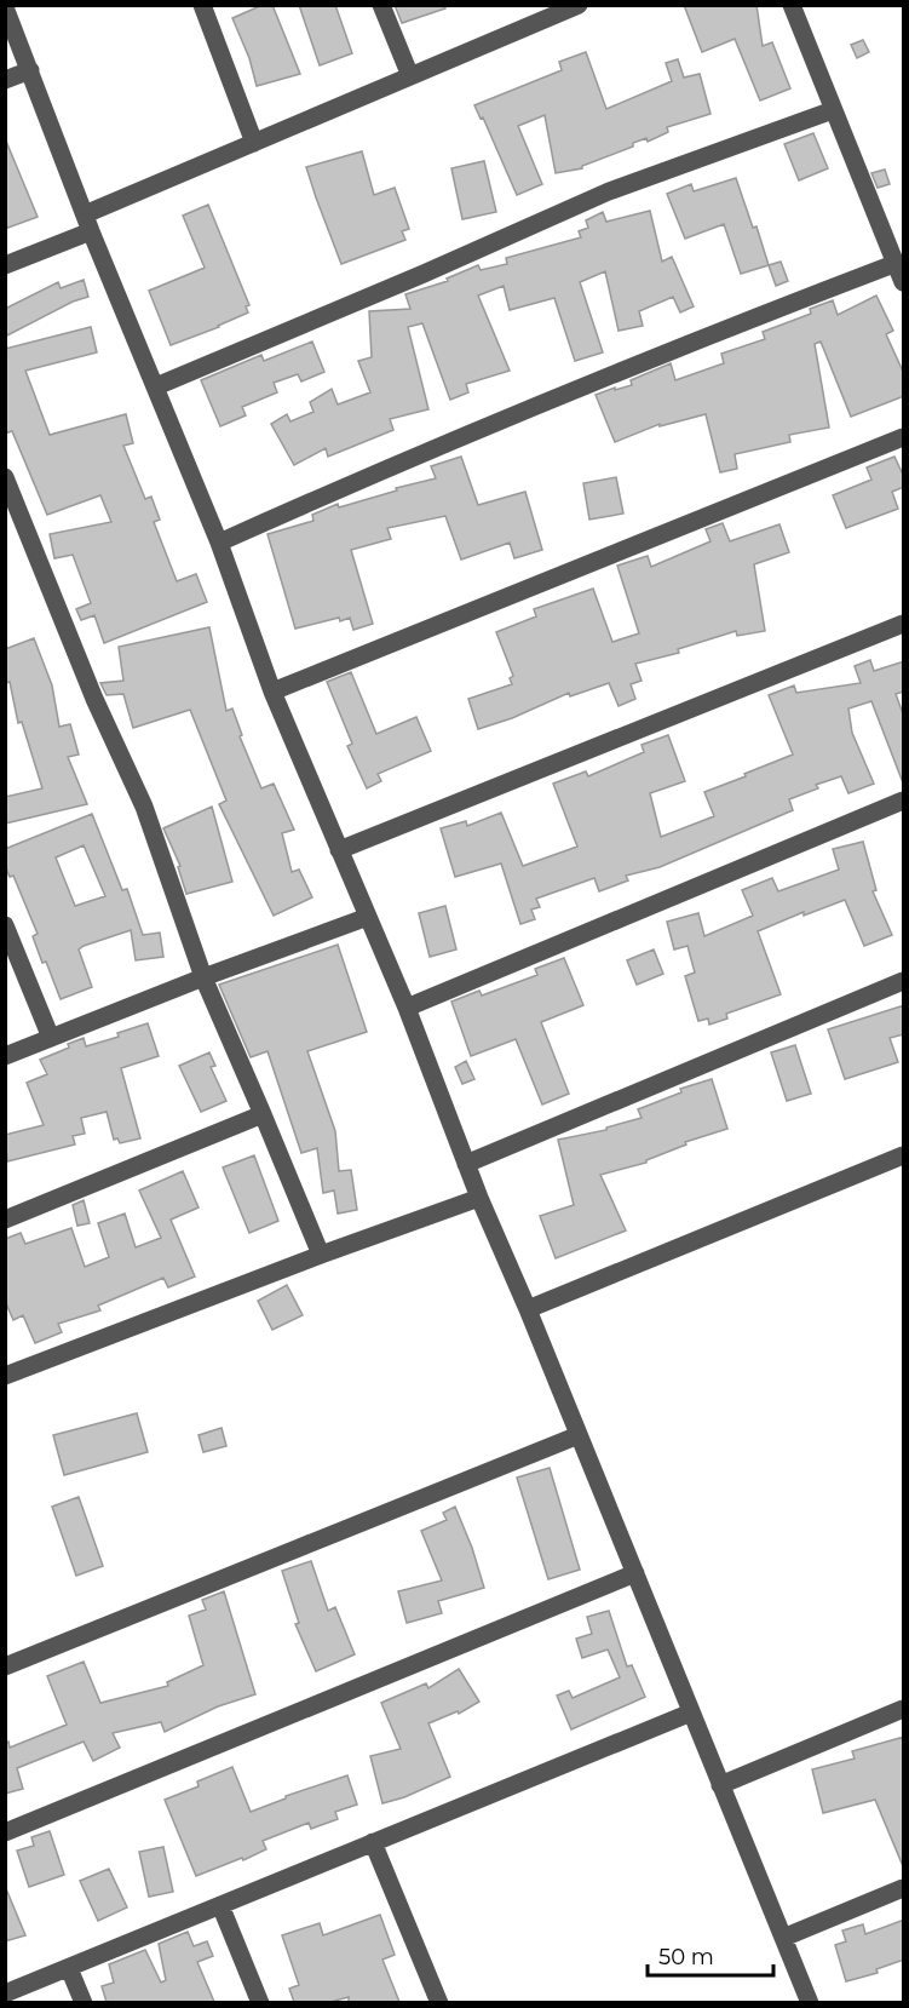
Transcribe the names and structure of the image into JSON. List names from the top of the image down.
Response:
{
  "scale_bar": "50 m"
}
